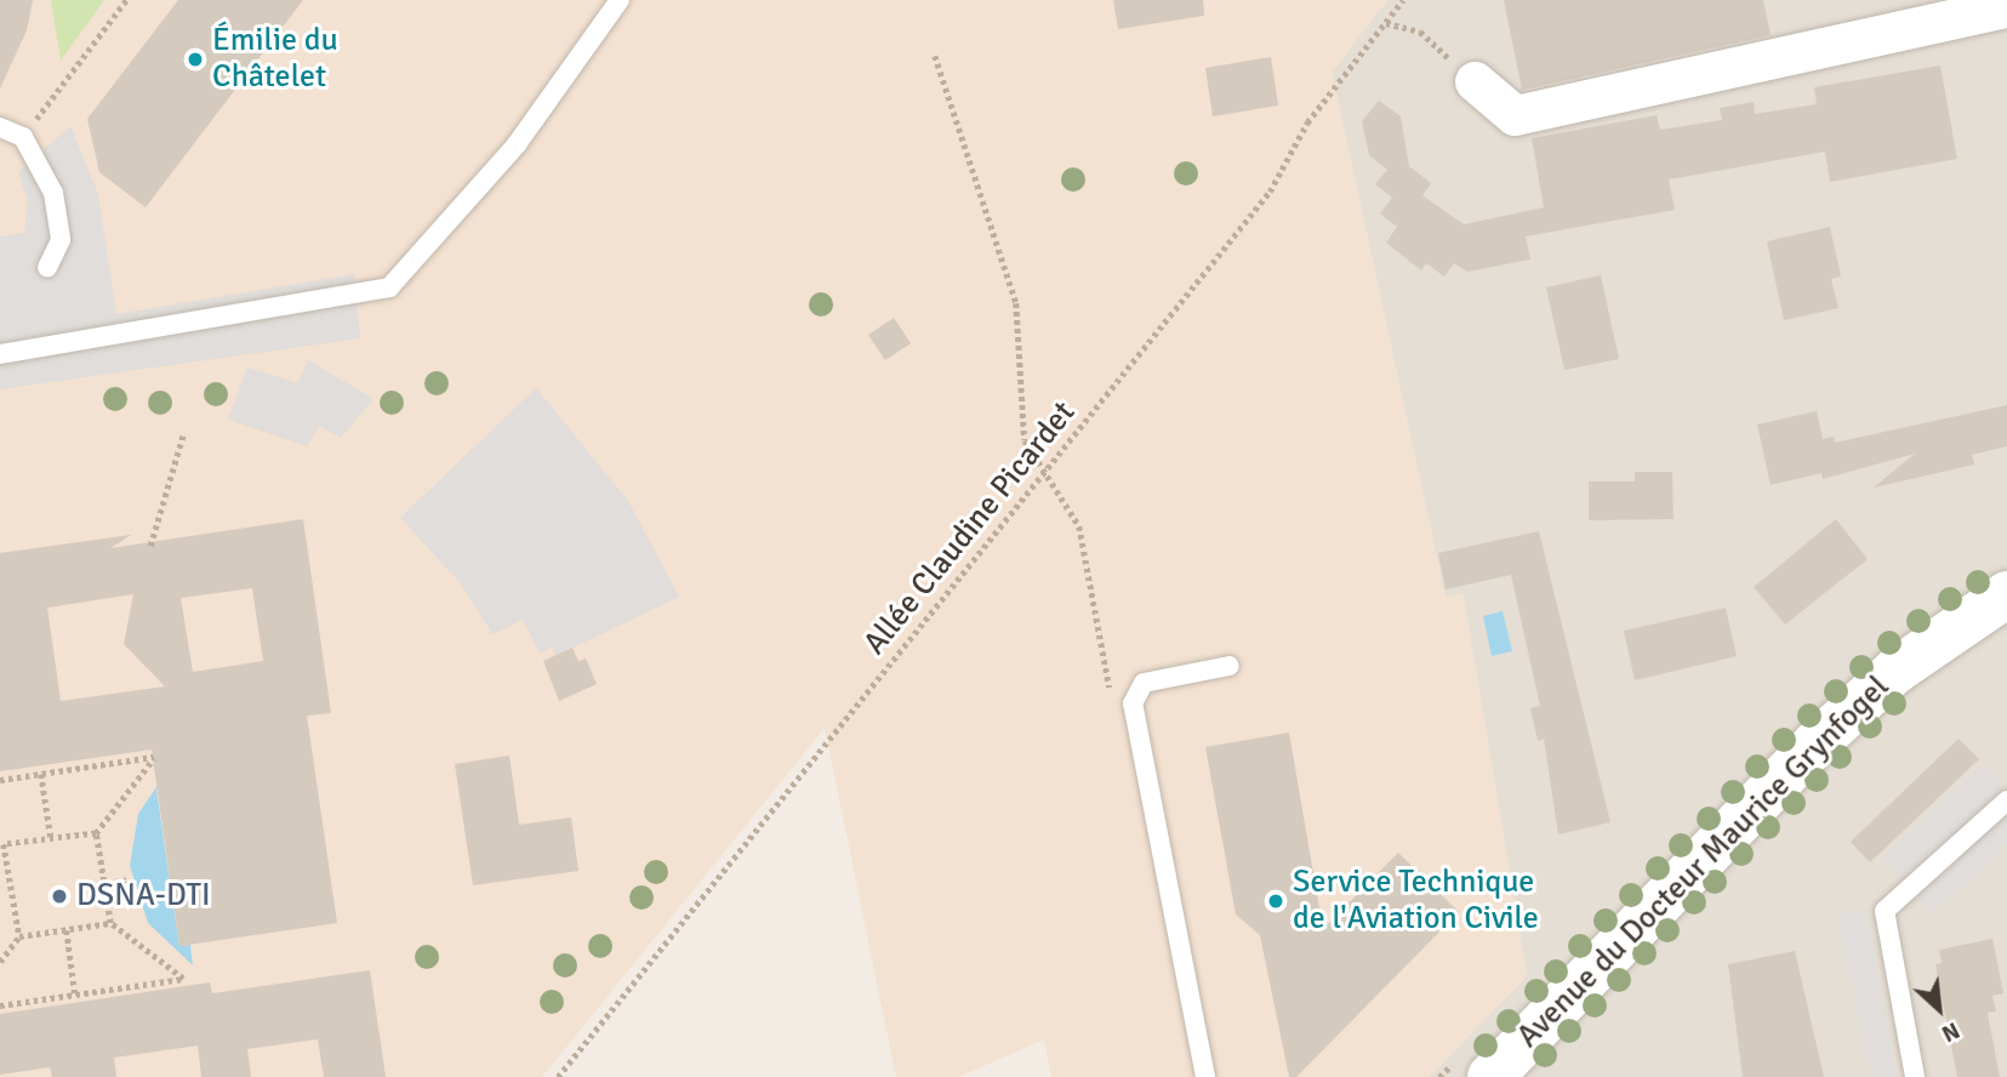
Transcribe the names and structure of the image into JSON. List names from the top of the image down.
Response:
{
  "streets": {
    "street": ["Avenue du Docteur Maurice Grynfogel"],
    "path": ["Allée Claudine Picardet"]
  },
  "places": ["Émilie du Châtelet", "DSNA-DTI", "Service Technique de l'Aviation Civile"],
  "north": "bottom right"
}
